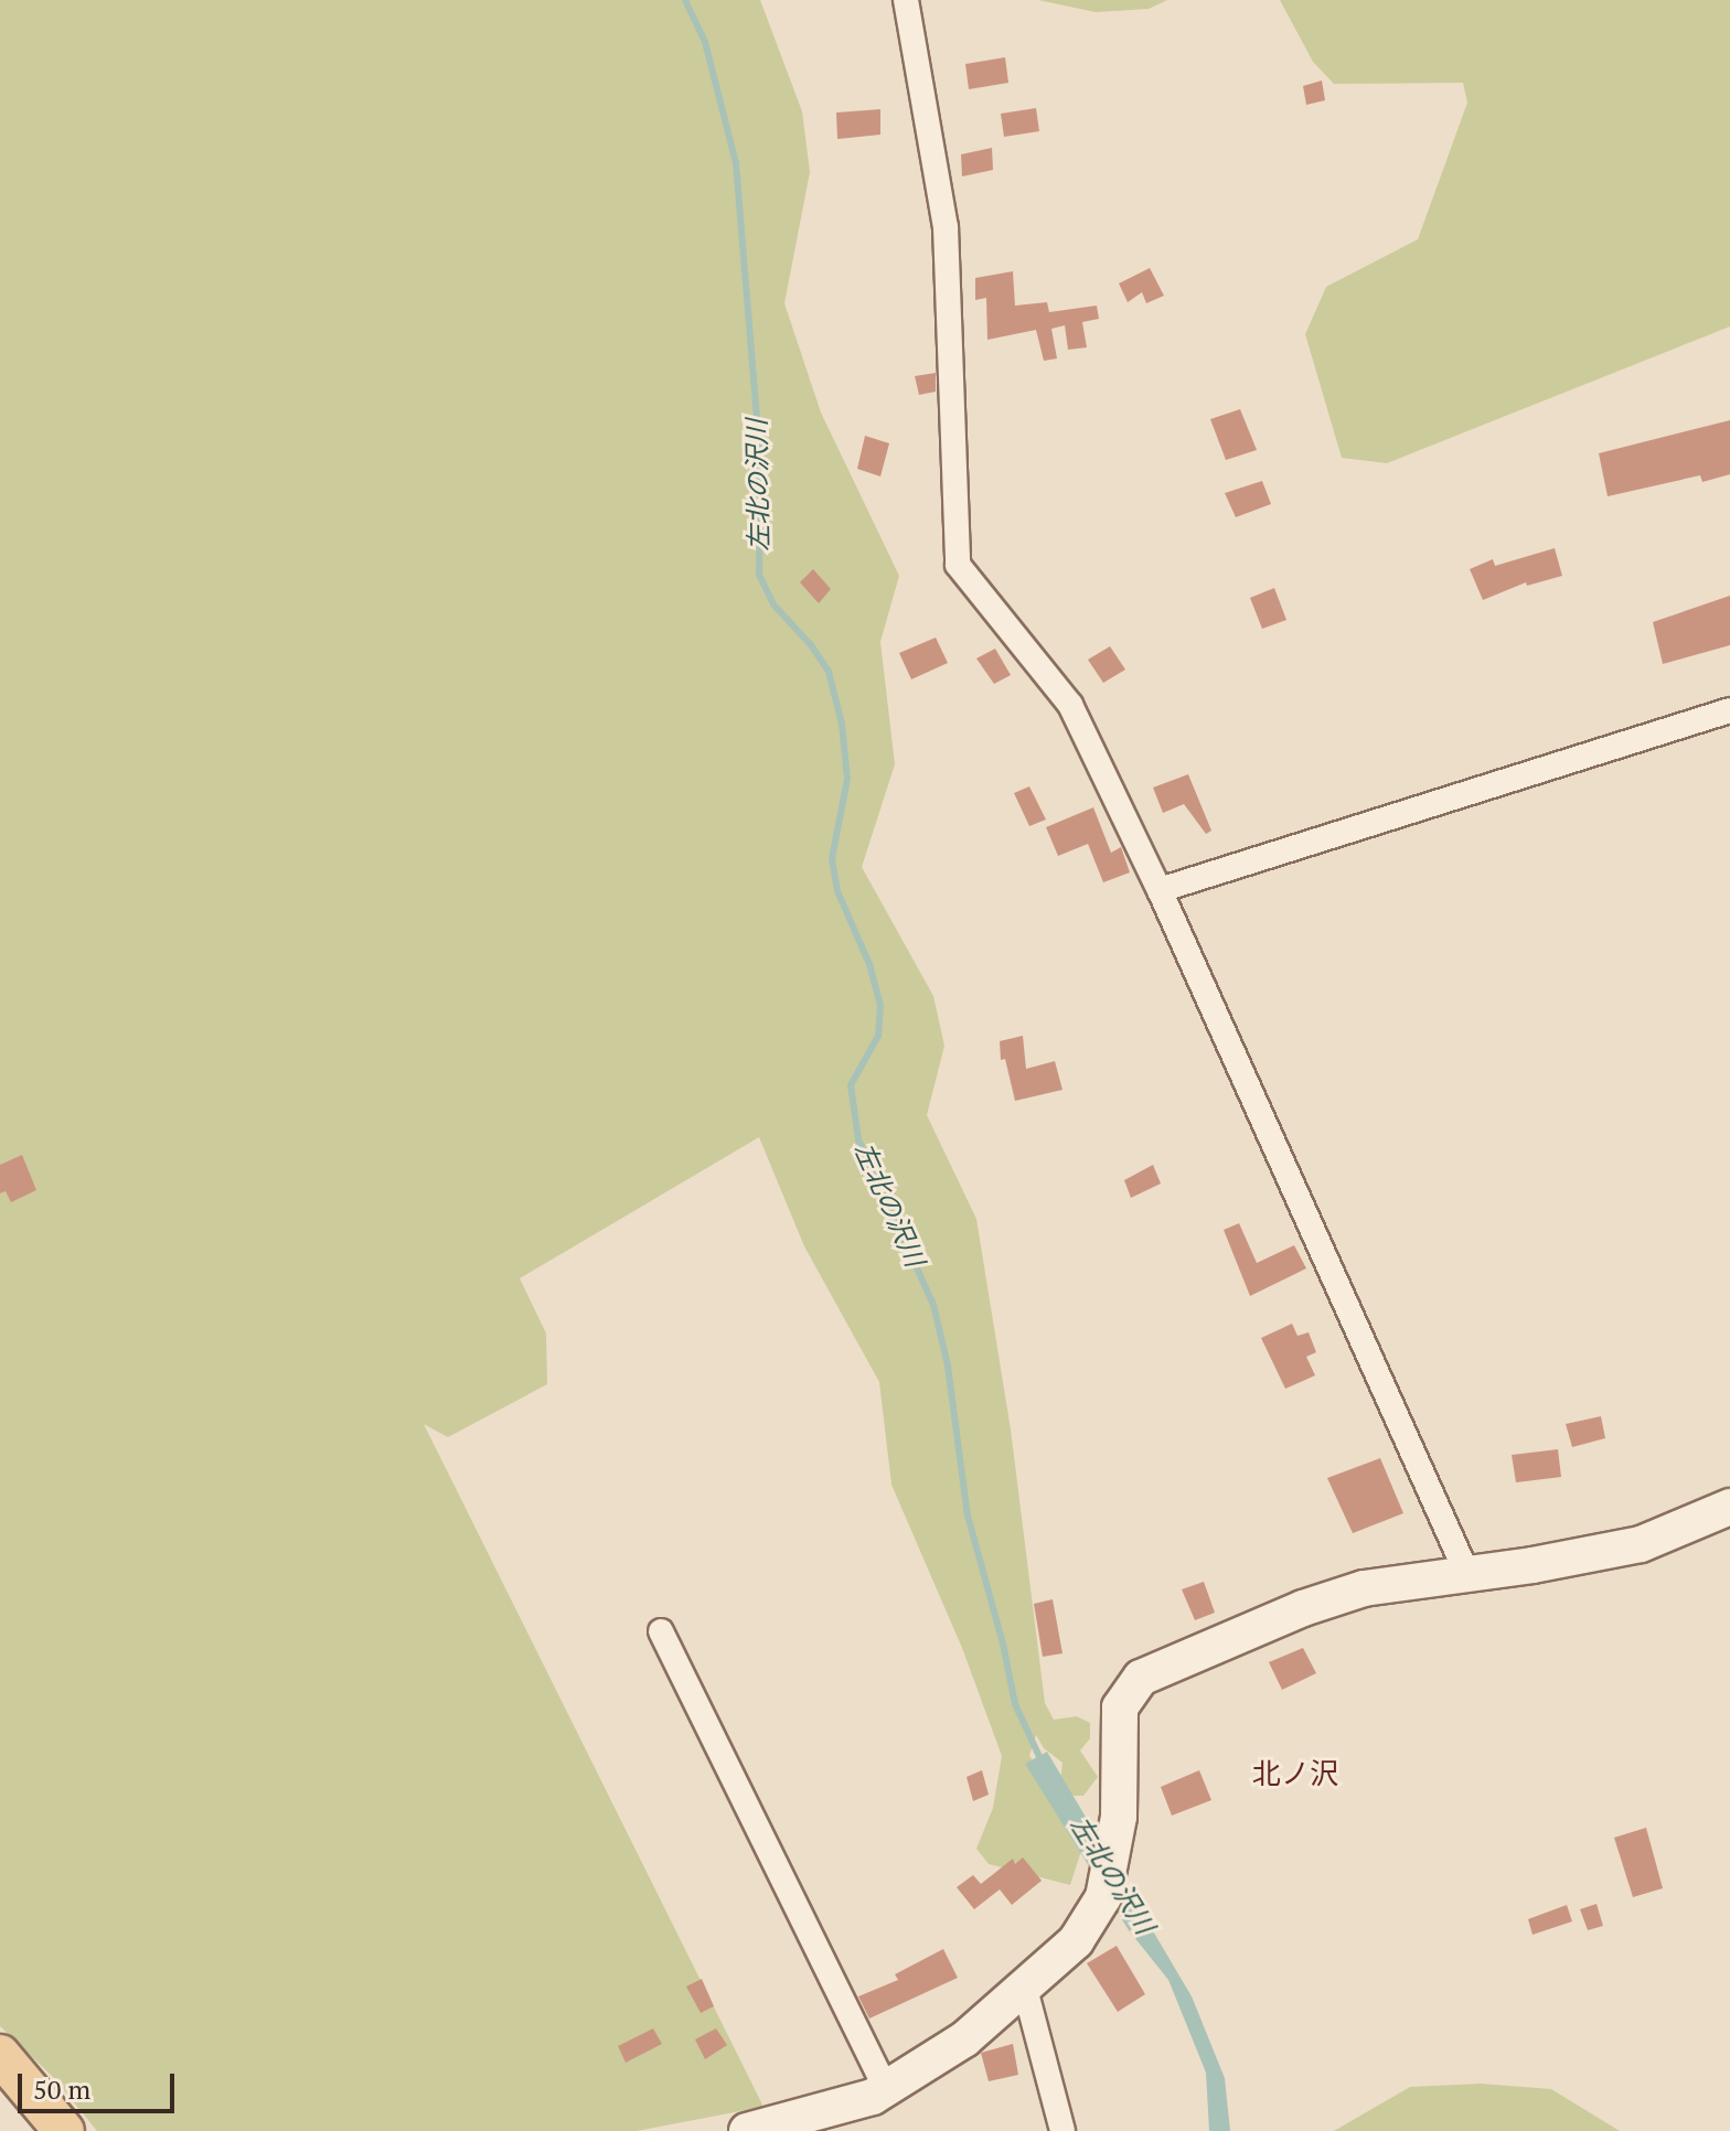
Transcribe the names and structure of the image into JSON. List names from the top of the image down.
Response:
{
  "districts": ["北ノ沢"],
  "water": ["左北の沢川"],
  "scale_bar": "50 m"
}
